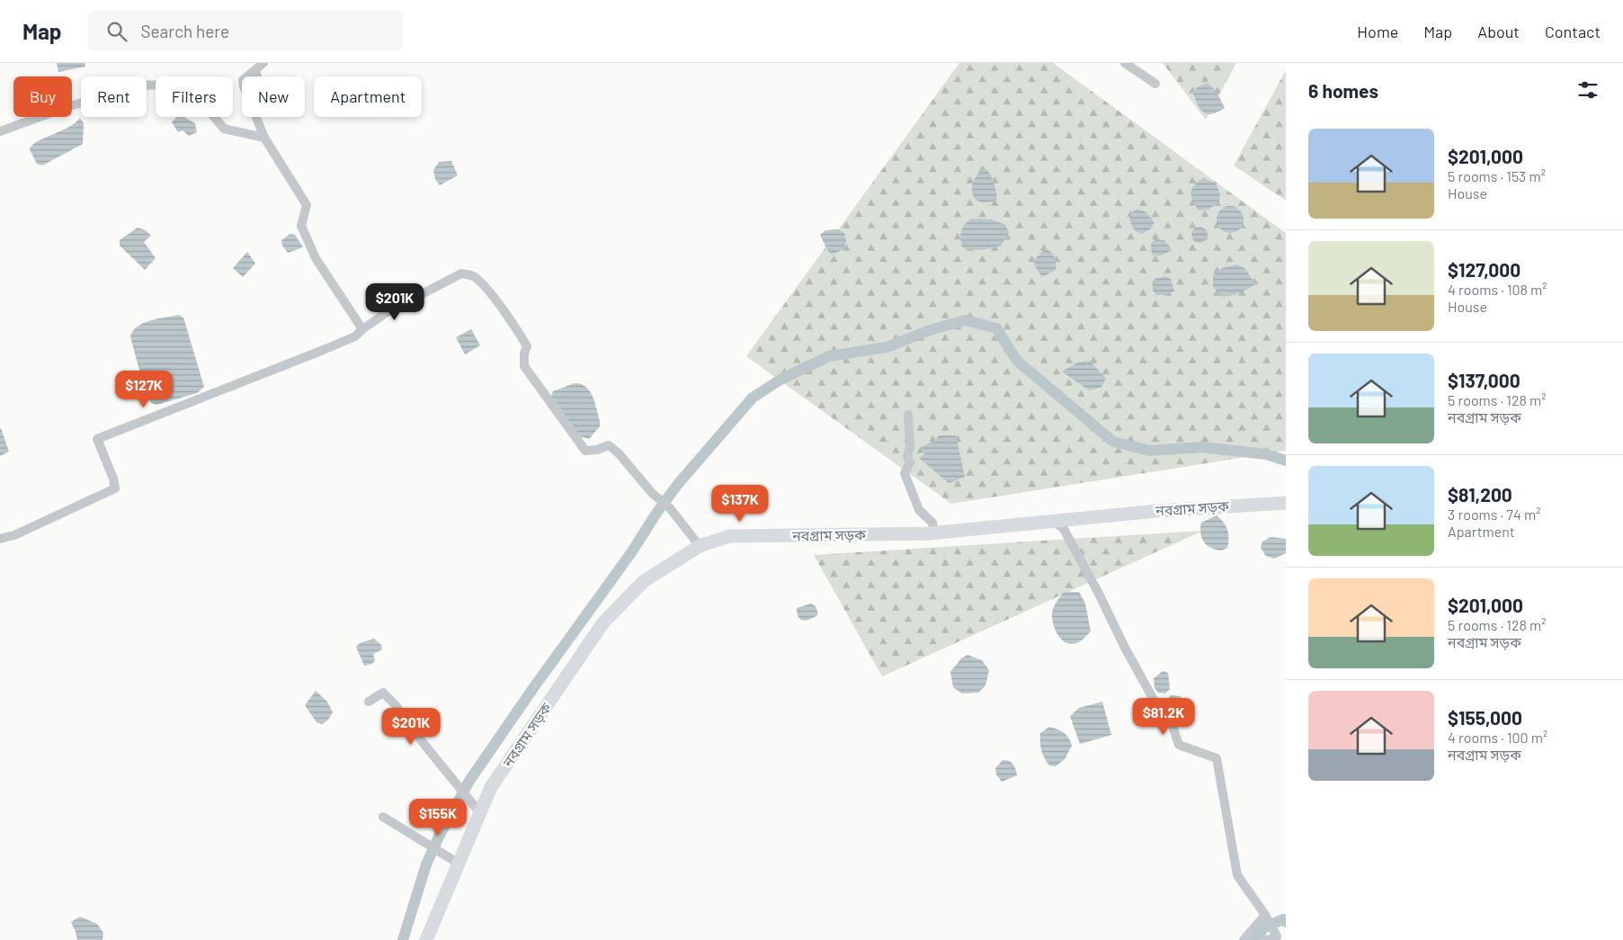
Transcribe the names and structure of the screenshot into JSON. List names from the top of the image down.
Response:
{
  "streets": {
    "main road": ["নবগ্রাম সড়ক"]
  },
  "page": {
    "header": "Map",
    "search": "Search here",
    "nav": [
      "Home",
      "Map",
      "About",
      "Contact"
    ],
    "heading": "6 homes",
    "chip": [
      "Buy",
      "Rent",
      "Filters",
      "New",
      "Apartment"
    ],
    "list": [
      {
        "name": "$201,000",
        "note": "5 rooms · 153 m² · House"
      },
      {
        "name": "$127,000",
        "note": "4 rooms · 108 m² · House"
      },
      {
        "name": "$137,000",
        "note": "5 rooms · 128 m² · নবগ্রাম সড়ক"
      },
      {
        "name": "$81,200",
        "note": "3 rooms · 74 m² · Apartment"
      },
      {
        "name": "$201,000",
        "note": "5 rooms · 128 m² · নবগ্রাম সড়ক"
      },
      {
        "name": "$155,000",
        "note": "4 rooms · 100 m² · নবগ্রাম সড়ক"
      }
    ],
    "price": [
      "$201K",
      "$127K",
      "$137K",
      "$81.2K",
      "$201K",
      "$155K"
    ]
  }
}
